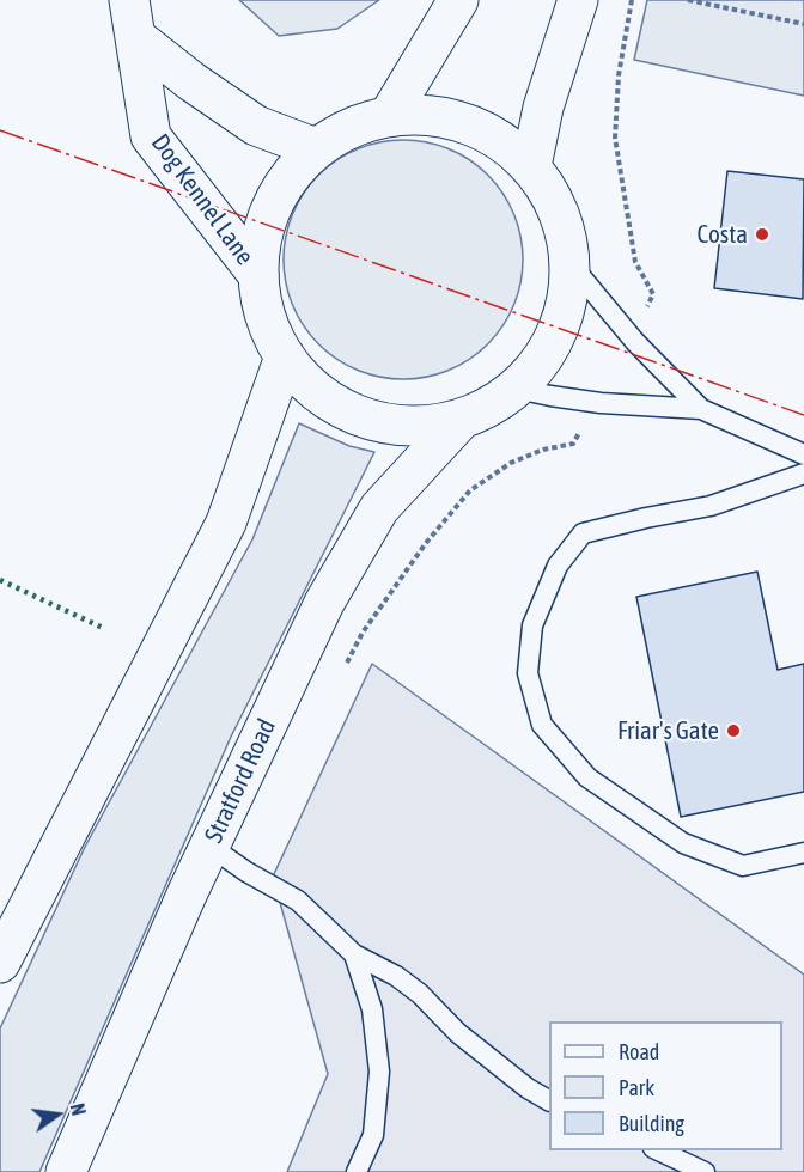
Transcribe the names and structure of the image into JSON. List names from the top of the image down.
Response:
{
  "streets": {
    "main road": ["Dog Kennel Lane", "Stratford Road"]
  },
  "places": ["Costa", "Friar's Gate"],
  "legend": ["Road", "Park", "Building"],
  "north": "right"
}
